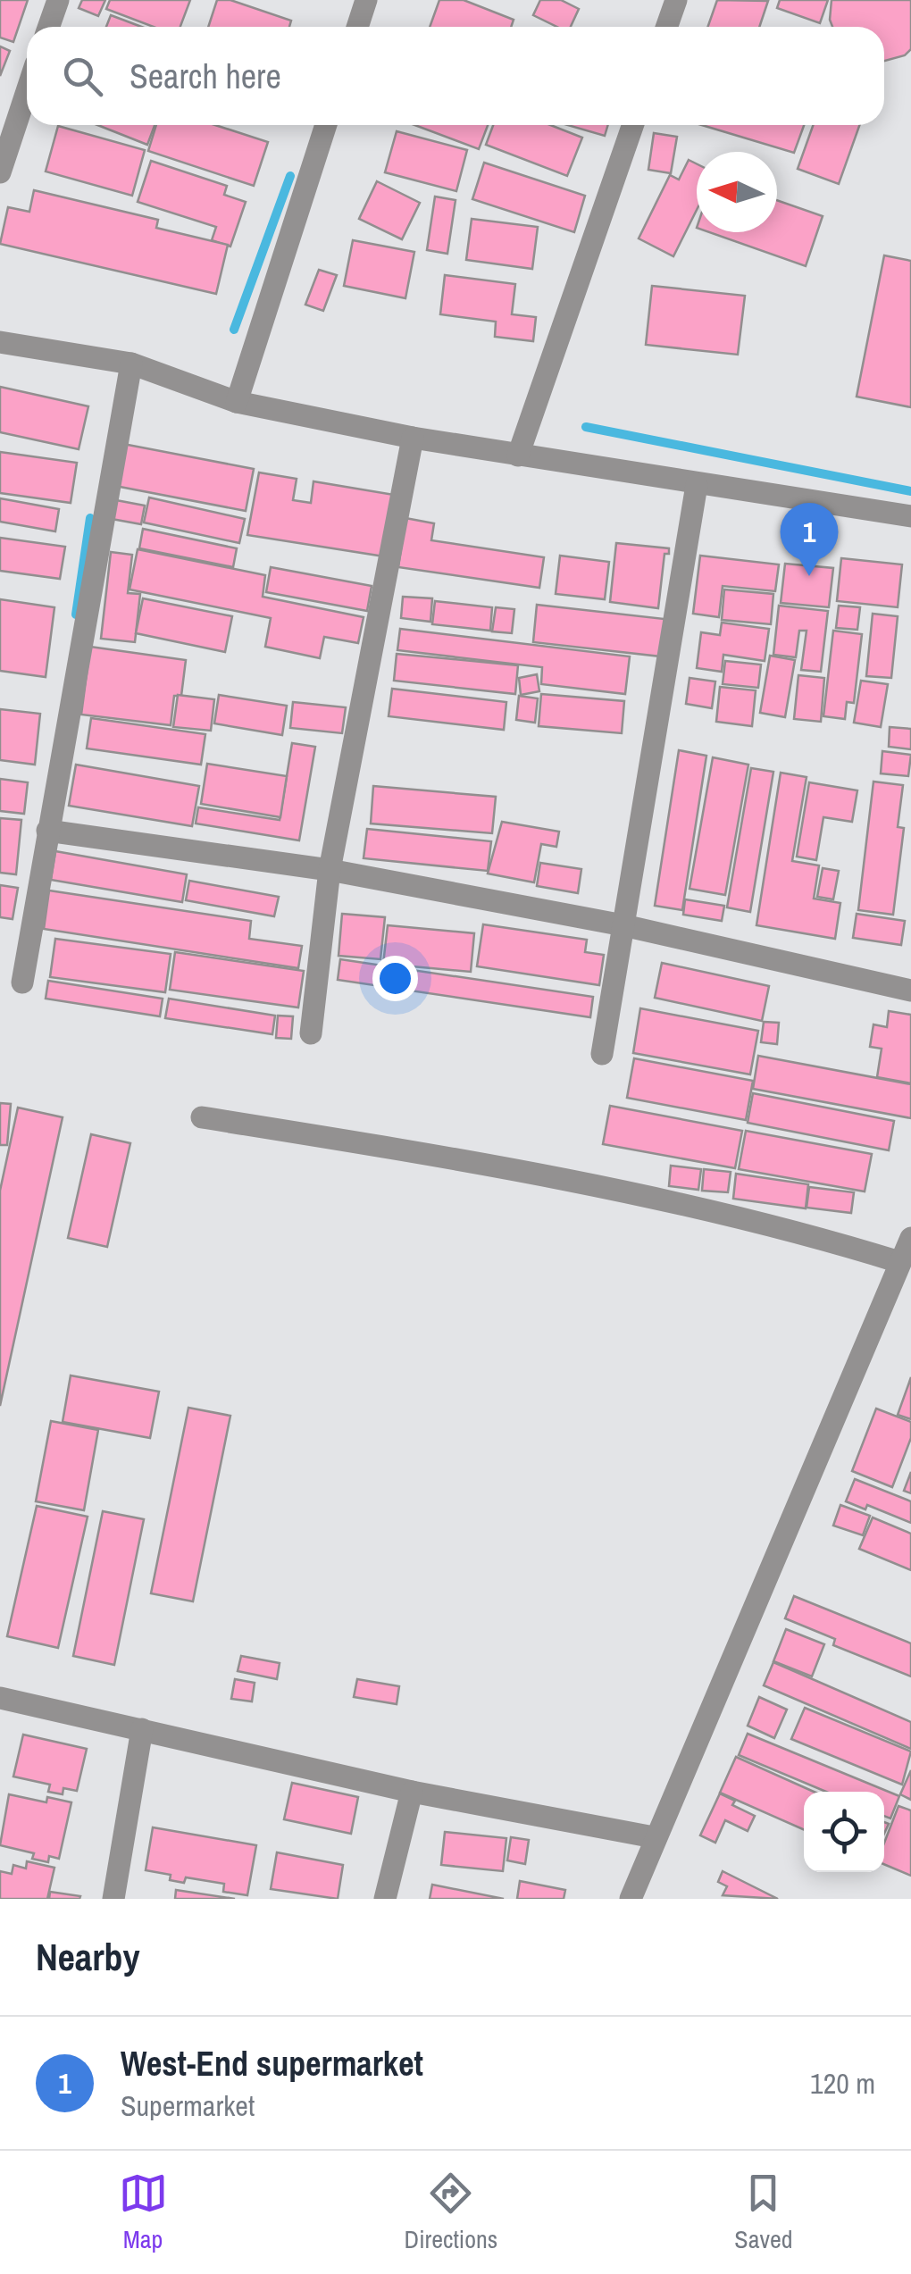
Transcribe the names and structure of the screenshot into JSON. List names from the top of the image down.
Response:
{
  "north": "left",
  "page": {
    "search": "Search here",
    "pins": "1",
    "heading": "Nearby",
    "list": [
      {
        "mark": "1",
        "name": "West-End supermarket",
        "note": "Supermarket",
        "value": "120 m"
      }
    ],
    "nav": ["Map", "Directions", "Saved"]
  }
}
